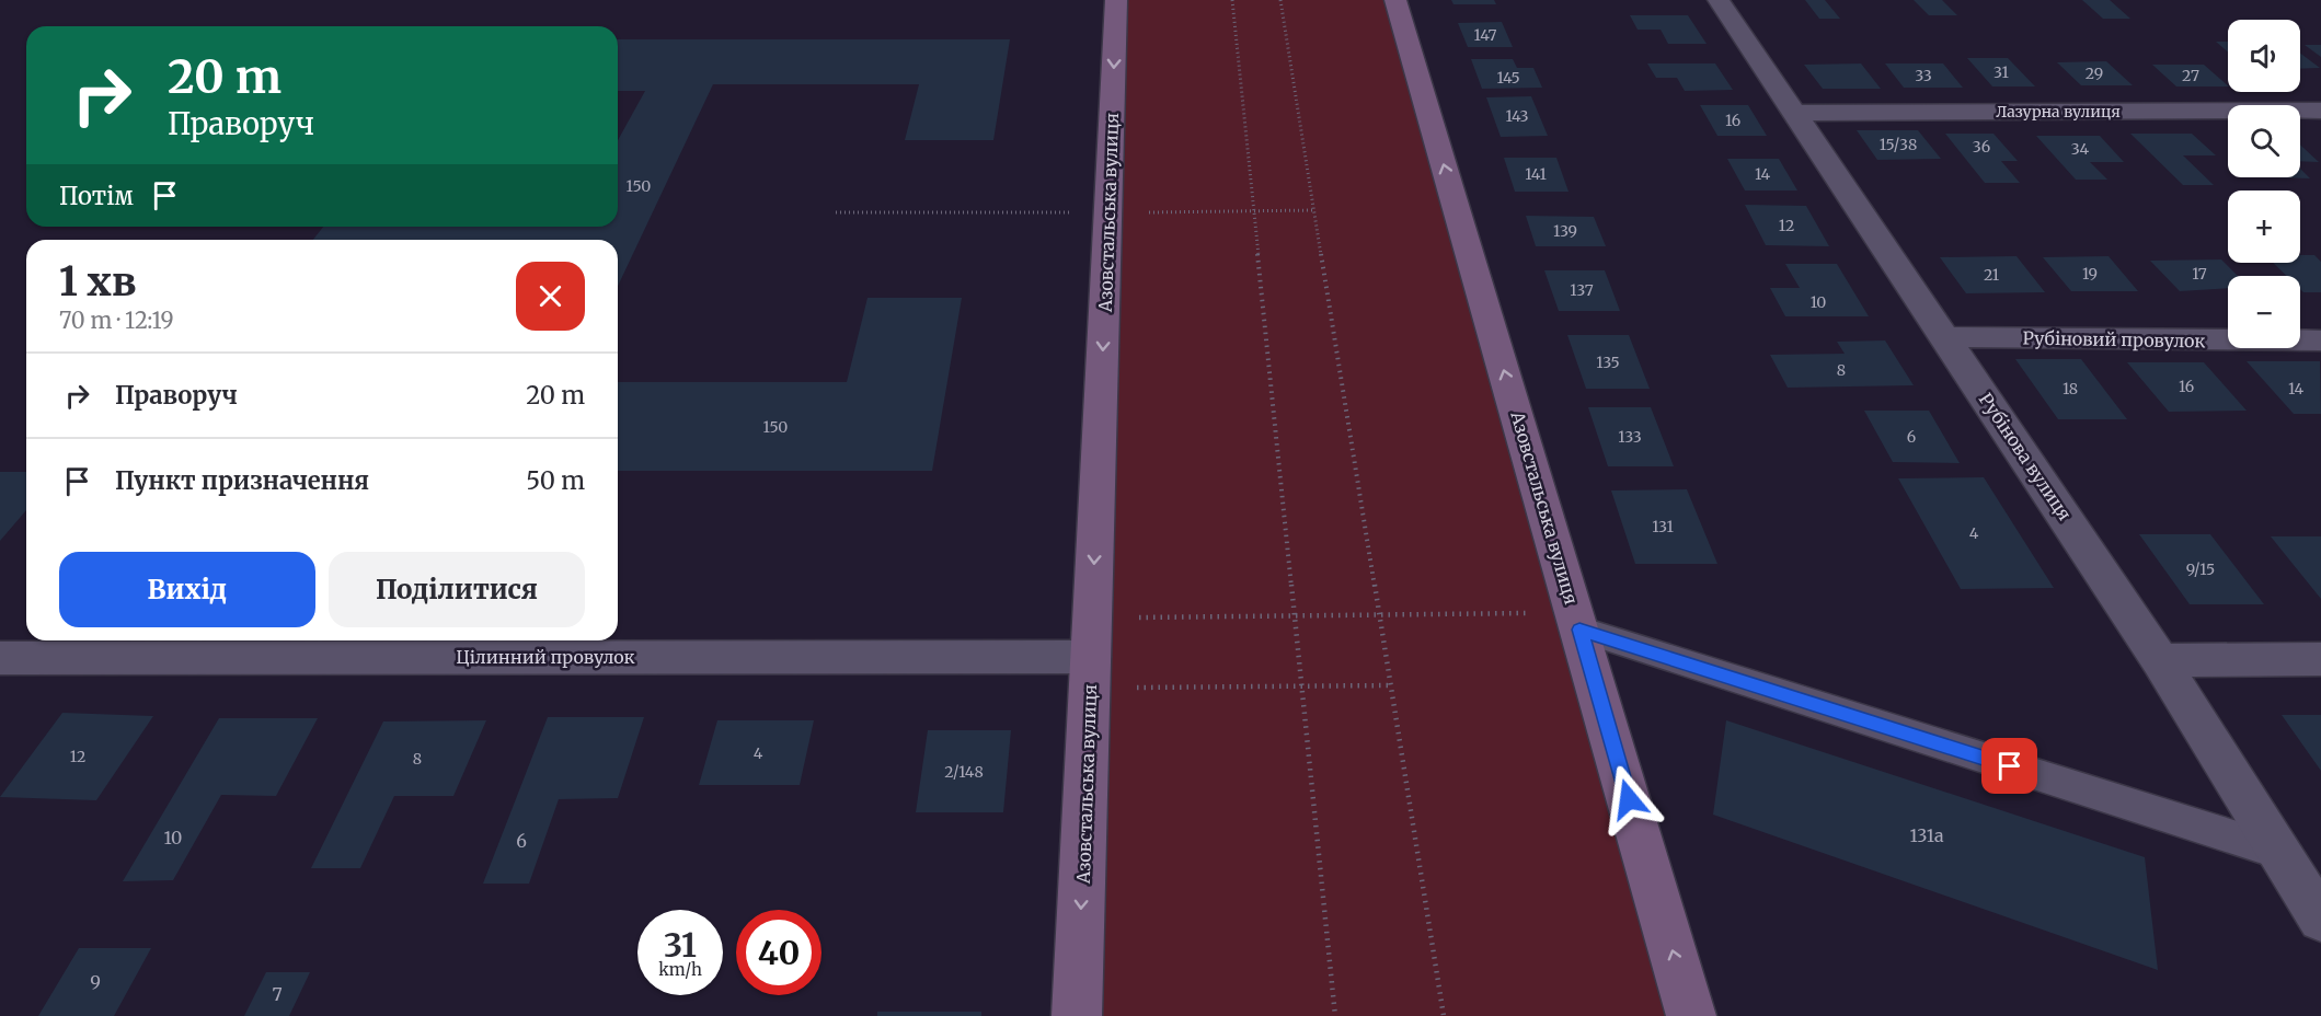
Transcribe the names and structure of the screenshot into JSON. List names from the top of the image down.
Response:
{
  "streets": {
    "street": [
      "Лазурна вулиця",
      "Азовстальська вулиця",
      "Рубіновий провулок",
      "Рубінова вулиця",
      "Цілинний провулок"
    ]
  },
  "crossings": [
    ["Лазурна вулиця", "Рубінова вулиця"],
    ["Азовстальська вулиця", "Цілинний провулок"],
    ["Рубіновий провулок", "Рубінова вулиця"]
  ],
  "house_numbers": [
    "147",
    "31",
    "29",
    "33",
    "27",
    "145",
    "143",
    "16",
    "15/38",
    "36",
    "34",
    "141",
    "14",
    "150",
    "12",
    "139",
    "19",
    "17",
    "21",
    "137",
    "10",
    "135",
    "8",
    "16",
    "18",
    "14",
    "150",
    "133",
    "6",
    "131",
    "4",
    "9/15",
    "4",
    "12",
    "8",
    "2/148",
    "131а",
    "10",
    "6",
    "9",
    "7"
  ],
  "page": {
    "map_buttons": ["+", "−"],
    "turn": ["20 m", "Праворуч"],
    "then": "Потім",
    "heading": ["1 хв", "70 m · 12:19"],
    "list": [
      {
        "name": "Праворуч",
        "value": "20 m"
      },
      {
        "name": "Пункт призначення",
        "value": "50 m"
      }
    ],
    "buttons": ["Вихід", "Поділитися"],
    "speed": "31 km/h",
    "limit": "40"
  }
}
